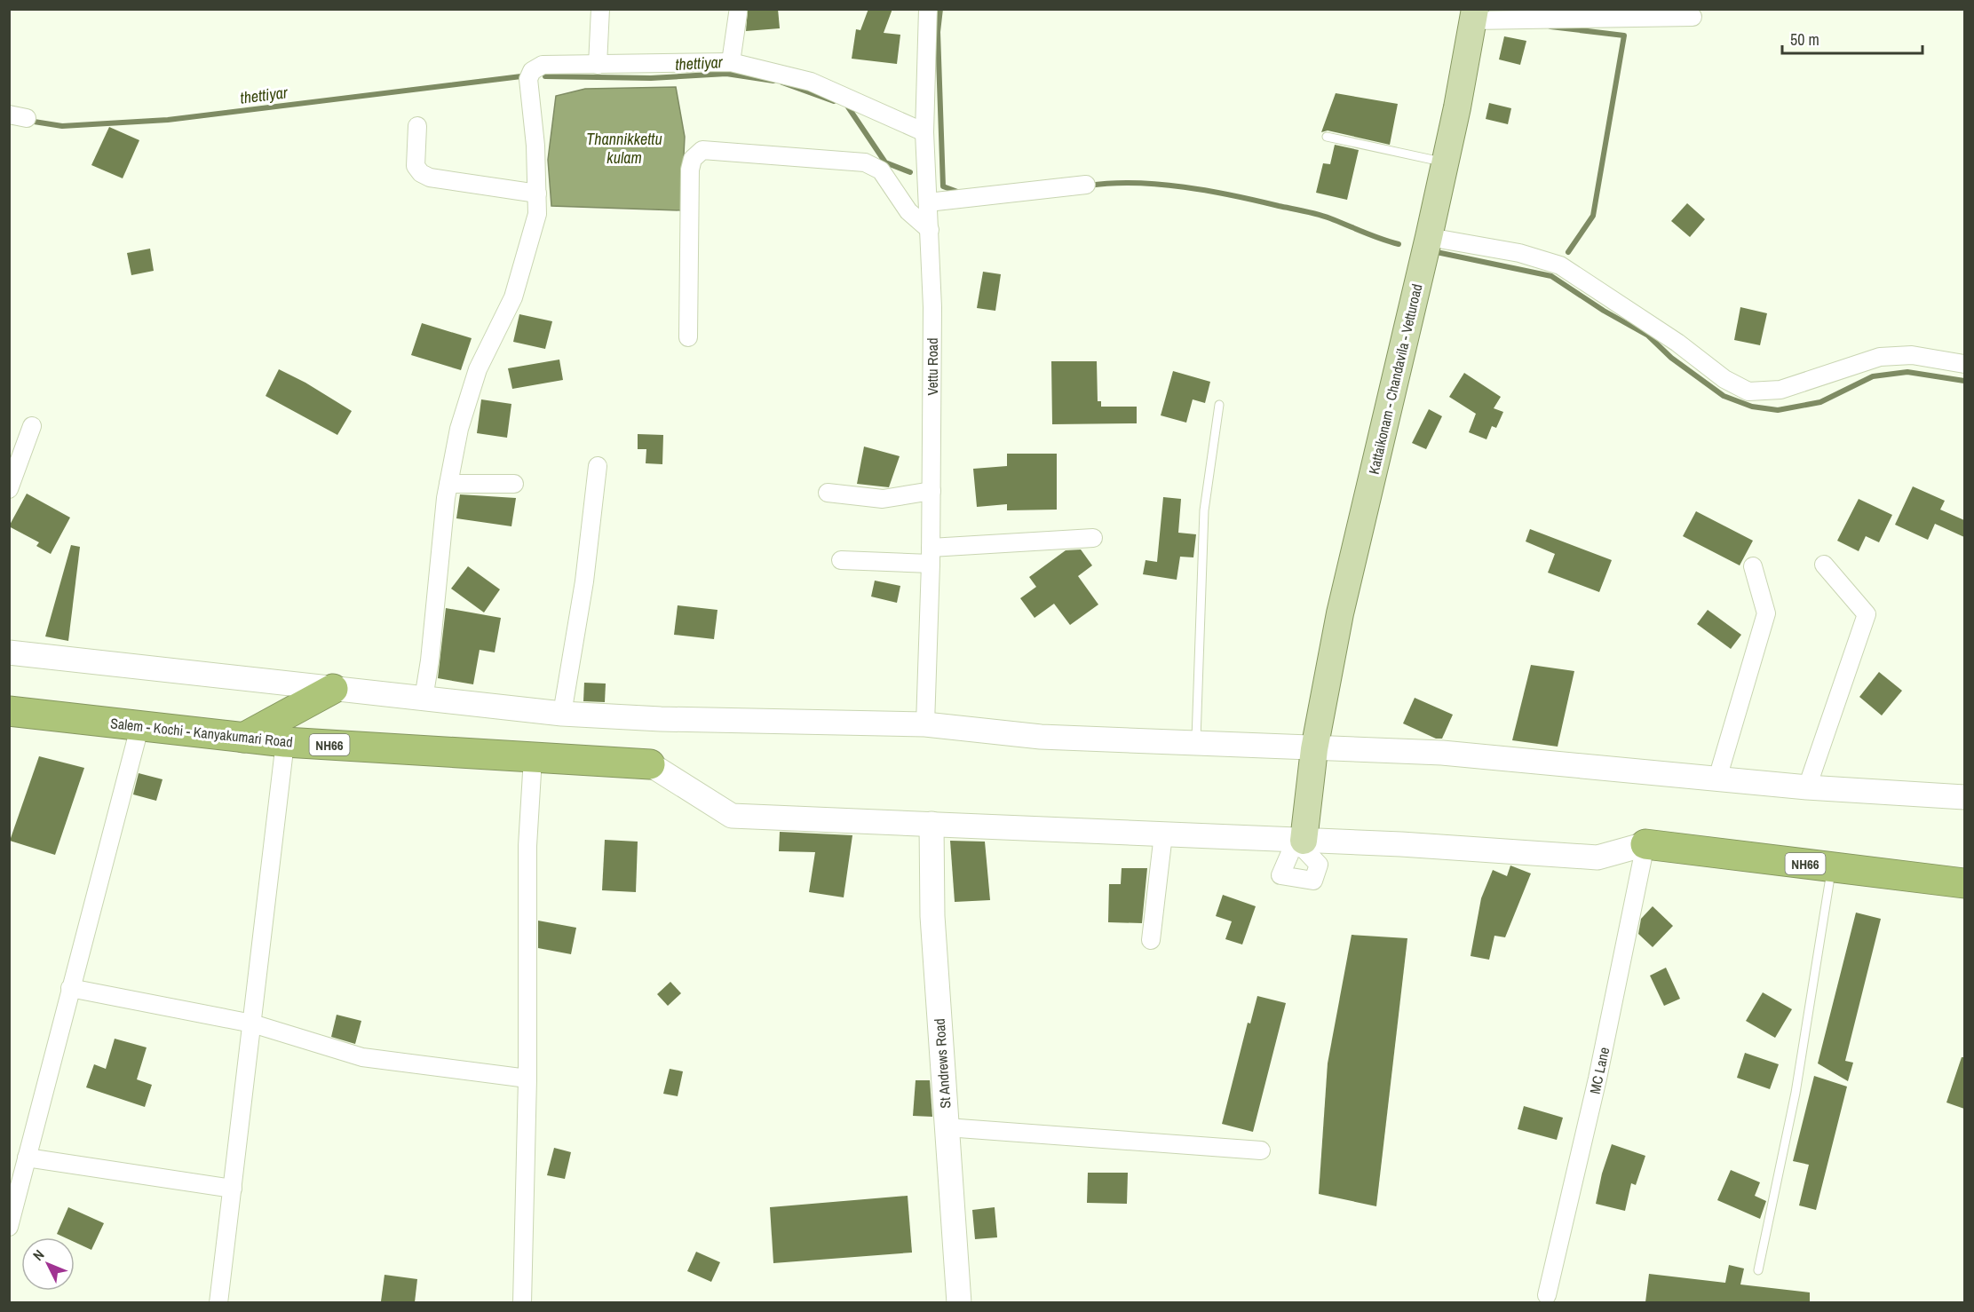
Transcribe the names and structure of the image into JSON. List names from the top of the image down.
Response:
{
  "streets": {
    "highway": ["Salem - Kochi - Kanyakumari Road", "NH66"],
    "main road": ["Kattaikonam - Chandavila - Vetturoad"],
    "street": ["Vettu Road", "St Andrews Road", "MC Lane"]
  },
  "crossings": [
    ["NH66", "MC Lane"]
  ],
  "water": ["thettiyar", "Thannikkettu kulam"],
  "scale_bar": "50 m",
  "north": "top left"
}
